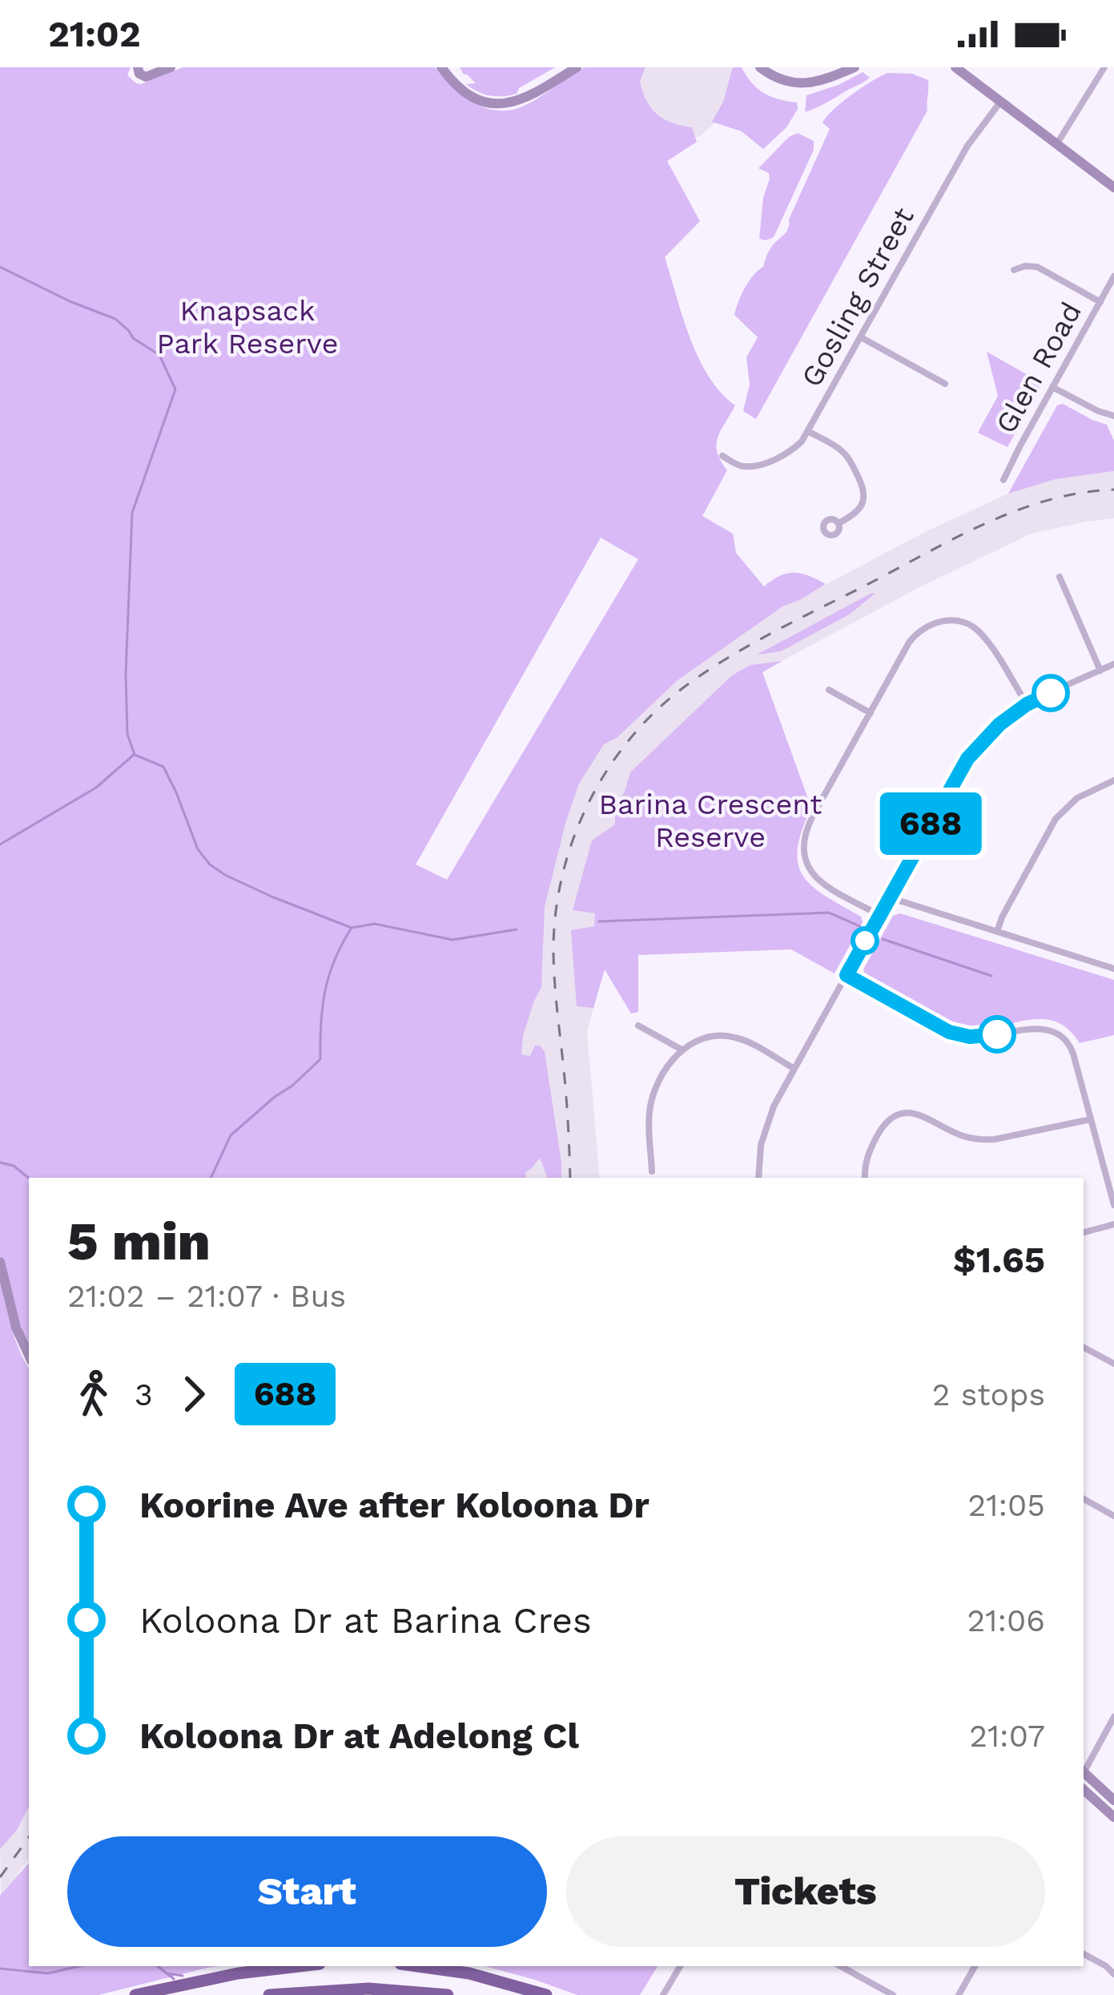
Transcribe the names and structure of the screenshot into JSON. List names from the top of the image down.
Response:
{
  "streets": {
    "street": ["Gosling Street", "Glen Road"]
  },
  "parks": ["Knapsack Park Reserve", "Barina Crescent Reserve"],
  "lines": ["bus line 688"],
  "page": {
    "status": "21:02",
    "on_map": "688",
    "heading": ["5 min", "21:02 – 21:07 · Bus", "$1.65"],
    "legs": ["3", "688", "2 stops"],
    "list": [
      {
        "name": "Koorine Ave after Koloona Dr",
        "value": "21:05"
      },
      {
        "name": "Koloona Dr at Barina Cres",
        "value": "21:06"
      },
      {
        "name": "Koloona Dr at Adelong Cl",
        "value": "21:07"
      }
    ],
    "buttons": ["Start", "Tickets"]
  }
}
